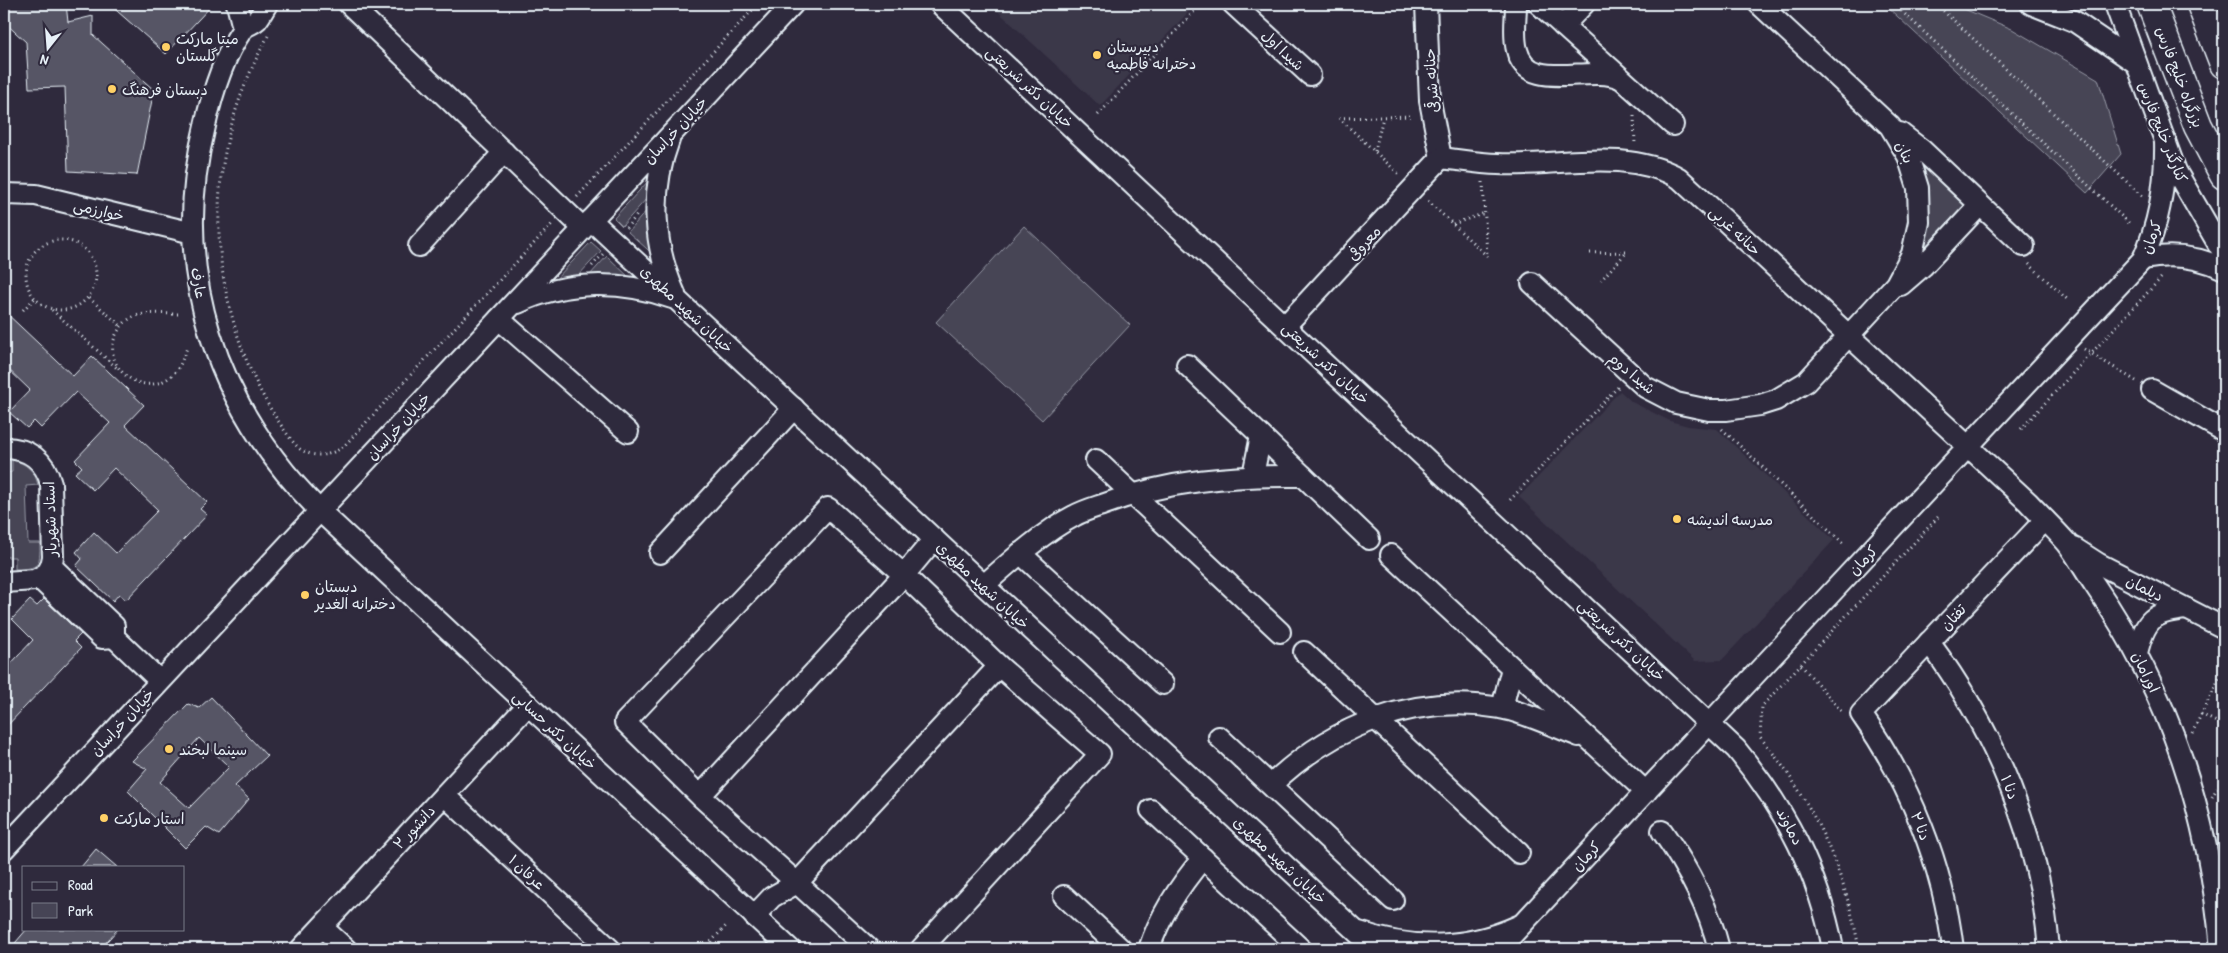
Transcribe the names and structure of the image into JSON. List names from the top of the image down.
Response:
{
  "streets": {
    "highway": ["بزرگراه خلیج فارس"],
    "street": [
      "شیدا اول",
      "حنانه شرقی",
      "خیابان دکتر شریعتی",
      "خیابان خراسان",
      "کنارگذر خلیج فارس",
      "بنان",
      "خوارزمی",
      "حنانه غربی",
      "کرمان",
      "معروفی",
      "عارف",
      "خیابان شهید مطهری",
      "شیدا دوم",
      "استاد شهریار",
      "دیلمان",
      "تفتان",
      "اورامان",
      "خیابان دکتر حسابی",
      "دنا ۱",
      "دماوند",
      "دنا ۲",
      "دانشور ۲",
      "عرفان ۱"
    ]
  },
  "crossings": [
    ["حنانه شرقی", "حنانه غربی"],
    ["حنانه شرقی", "معروفی"],
    ["خیابان دکتر شریعتی", "کرمان"],
    ["خیابان دکتر شریعتی", "معروفی"],
    ["خیابان دکتر شریعتی", "دماوند"],
    ["خیابان خراسان", "عارف"],
    ["خیابان خراسان", "خیابان شهید مطهری"],
    ["خیابان خراسان", "خیابان دکتر حسابی"],
    ["کنارگذر خلیج فارس", "کرمان"],
    ["بنان", "حنانه غربی"],
    ["بنان", "شیدا دوم"],
    ["خوارزمی", "عارف"],
    ["حنانه غربی", "کرمان"],
    ["حنانه غربی", "معروفی"],
    ["حنانه غربی", "شیدا دوم"],
    ["حنانه غربی", "اورامان"],
    ["کرمان", "اورامان"],
    ["کرمان", "دماوند"],
    ["عارف", "خیابان دکتر حسابی"],
    ["دیلمان", "اورامان"],
    ["تفتان", "اورامان"],
    ["تفتان", "دنا ۱"],
    ["تفتان", "دنا ۲"],
    ["خیابان دکتر حسابی", "دانشور ۲"],
    ["دانشور ۲", "عرفان ۱"]
  ],
  "places": [
    "میتا مارکت گلستان",
    "دبیرستان دخترانه فاطمیه",
    "دبستان فرهنگ",
    "مدرسه اندیشه",
    "دبستان دخترانه الغدیر",
    "سینما لبخند",
    "استار مارکت"
  ],
  "legend": ["Road", "Park"],
  "north": "bottom"
}
